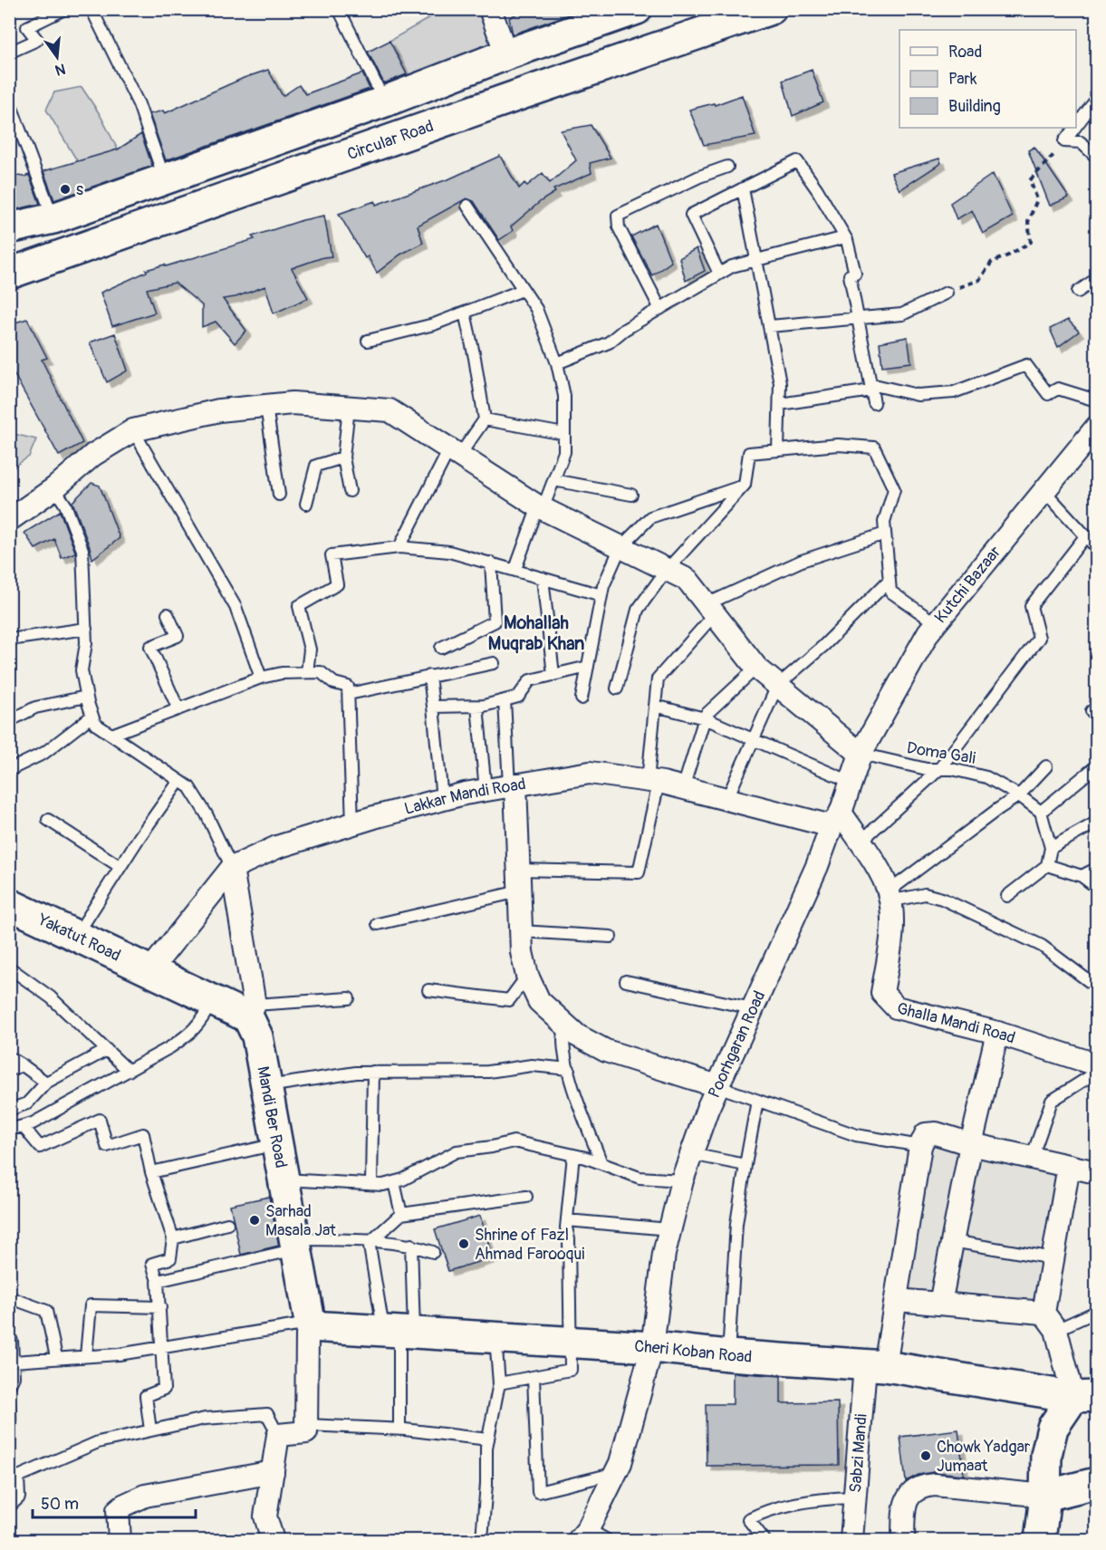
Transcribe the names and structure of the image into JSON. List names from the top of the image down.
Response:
{
  "streets": {
    "street": [
      "Circular Road",
      "Kutchi Bazaar",
      "Lakkar Mandi Road",
      "Yakatut Road",
      "Ghalla Mandi Road",
      "Poorhgaran Road",
      "Mandi Ber Road",
      "Cheri Koban Road",
      "Sabzi Mandi"
    ],
    "lane": ["Doma Gali"]
  },
  "crossings": [
    ["Kutchi Bazaar", "Doma Gali"],
    ["Kutchi Bazaar", "Poorhgaran Road"],
    ["Doma Gali", "Poorhgaran Road"],
    ["Lakkar Mandi Road", "Yakatut Road"],
    ["Lakkar Mandi Road", "Ghalla Mandi Road"],
    ["Lakkar Mandi Road", "Poorhgaran Road"],
    ["Ghalla Mandi Road", "Poorhgaran Road"],
    ["Poorhgaran Road", "Cheri Koban Road"],
    ["Mandi Ber Road", "Cheri Koban Road"],
    ["Cheri Koban Road", "Sabzi Mandi"]
  ],
  "districts": ["Mohallah Muqrab Khan"],
  "places": [
    "s",
    "Sarhad Masala Jat",
    "Shrine of Fazl Ahmad Farooqui",
    "Chowk Yadgar Jumaat"
  ],
  "legend": ["Road", "Park", "Building"],
  "scale_bar": "50 m",
  "north": "bottom"
}
